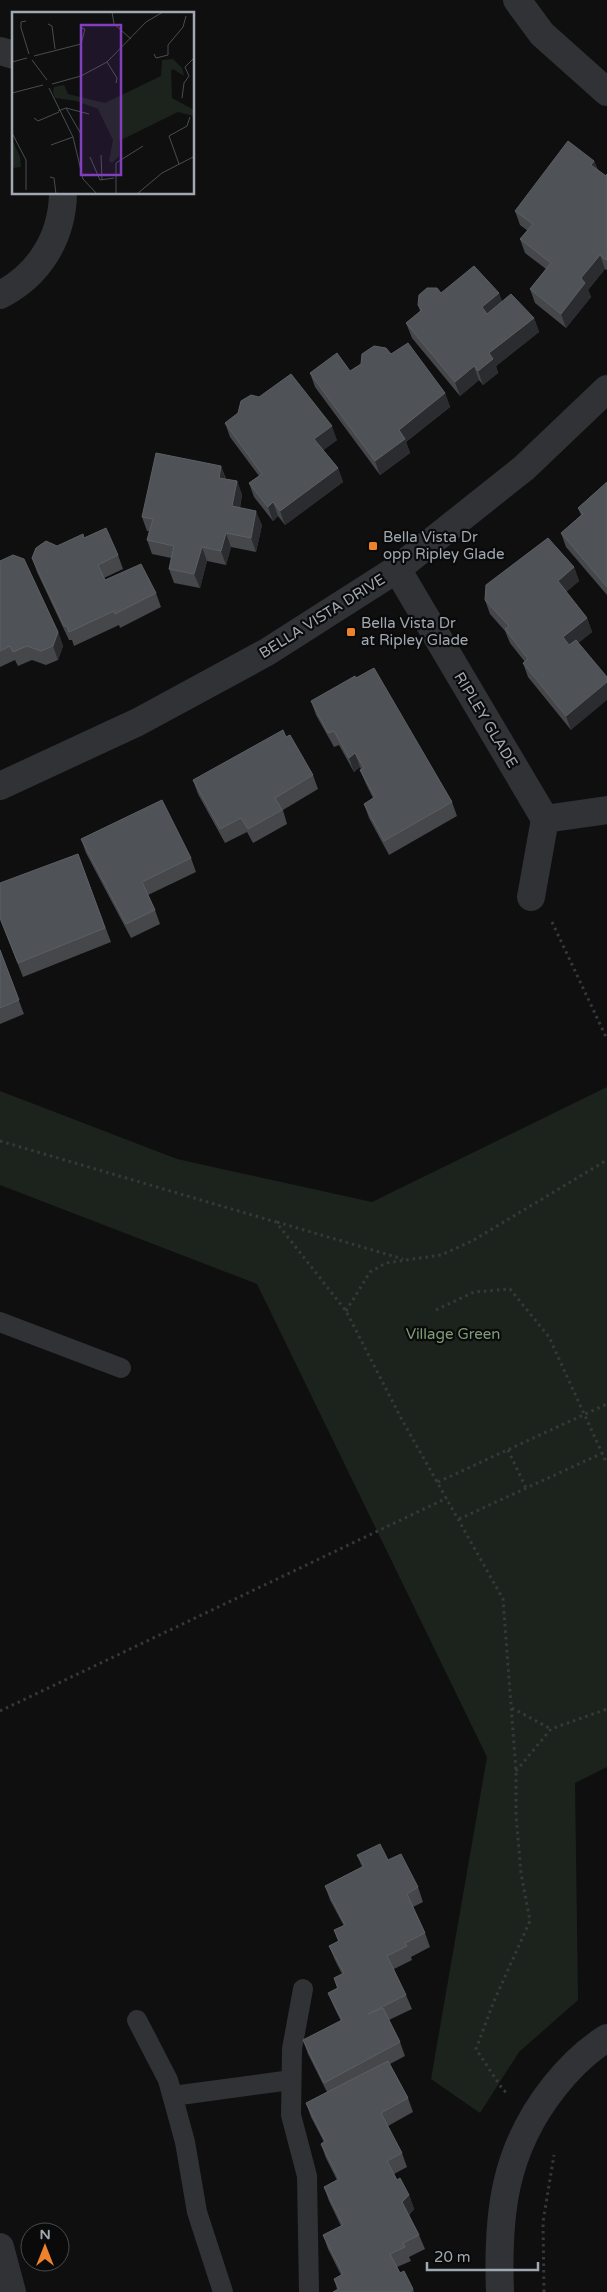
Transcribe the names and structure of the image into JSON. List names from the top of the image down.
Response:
{
  "streets": {
    "street": ["BELLA VISTA DRIVE", "RIPLEY GLADE"]
  },
  "crossings": [
    ["BELLA VISTA DRIVE", "RIPLEY GLADE"]
  ],
  "parks": ["Village Green"],
  "places": {
    "transit": ["Bella Vista Dr opp Ripley Glade", "Bella Vista Dr at Ripley Glade"]
  },
  "scale_bar": "20 m",
  "north": "top"
}
